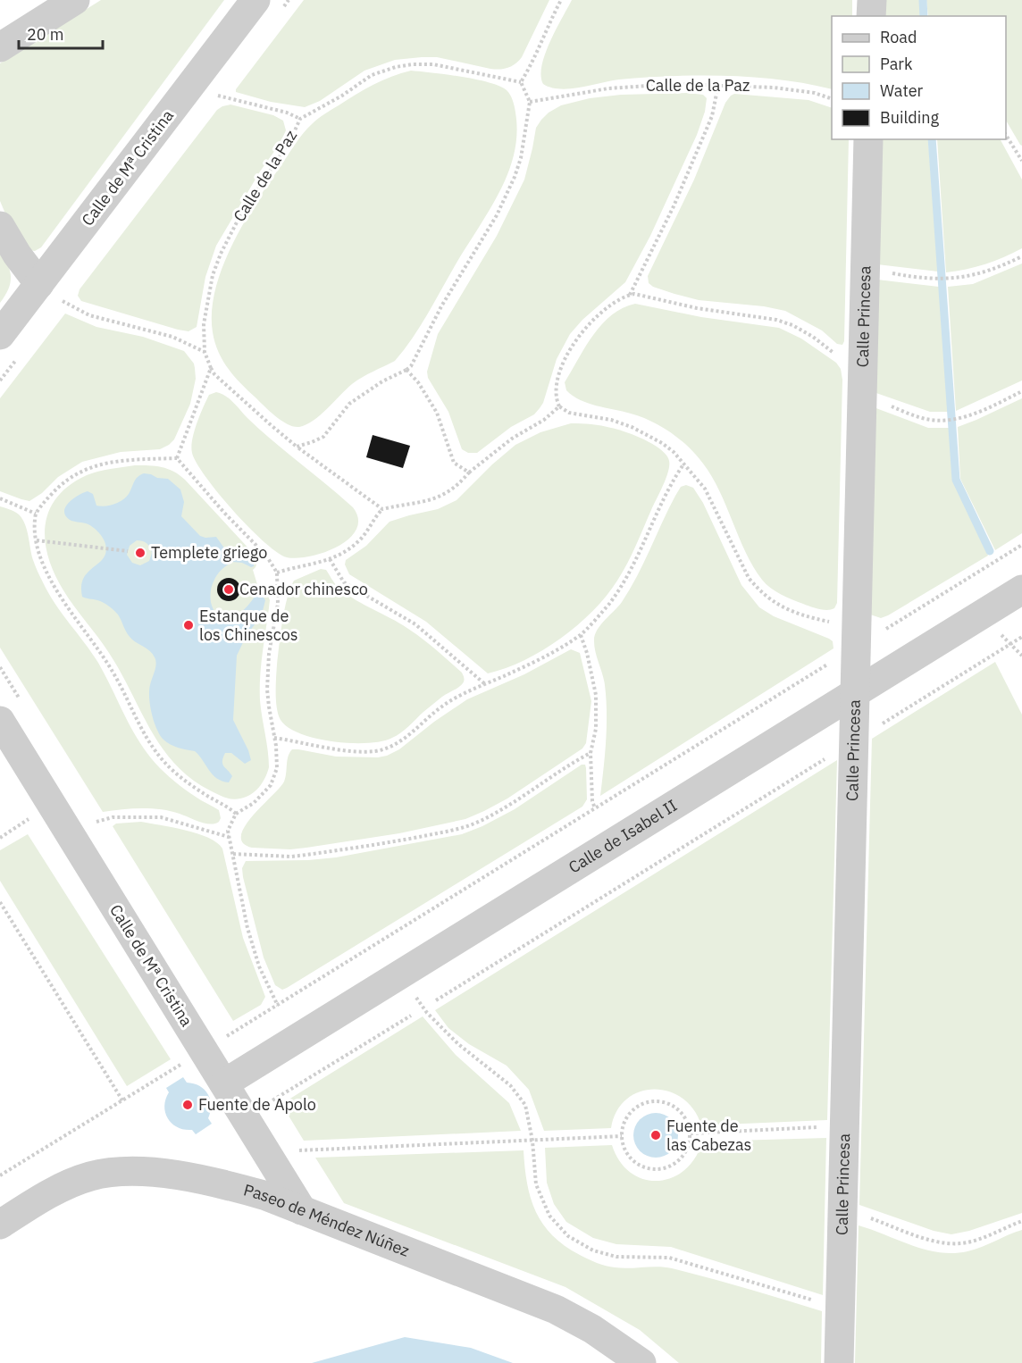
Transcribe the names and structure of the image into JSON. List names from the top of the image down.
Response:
{
  "streets": {
    "lane": [
      "Calle de Mª Cristina",
      "Calle Princesa",
      "Calle de Isabel II",
      "Paseo de Méndez Núñez"
    ],
    "path": ["Calle de la Paz"]
  },
  "crossings": [
    ["Calle de Mª Cristina", "Calle de Isabel II"],
    ["Calle de Mª Cristina", "Paseo de Méndez Núñez"],
    ["Calle Princesa", "Calle de Isabel II"]
  ],
  "places": [
    "Templete griego",
    "Cenador chinesco",
    "Estanque de los Chinescos",
    "Fuente de Apolo",
    "Fuente de las Cabezas"
  ],
  "legend": [
    "Road",
    "Park",
    "Water",
    "Building"
  ],
  "scale_bar": "20 m"
}
